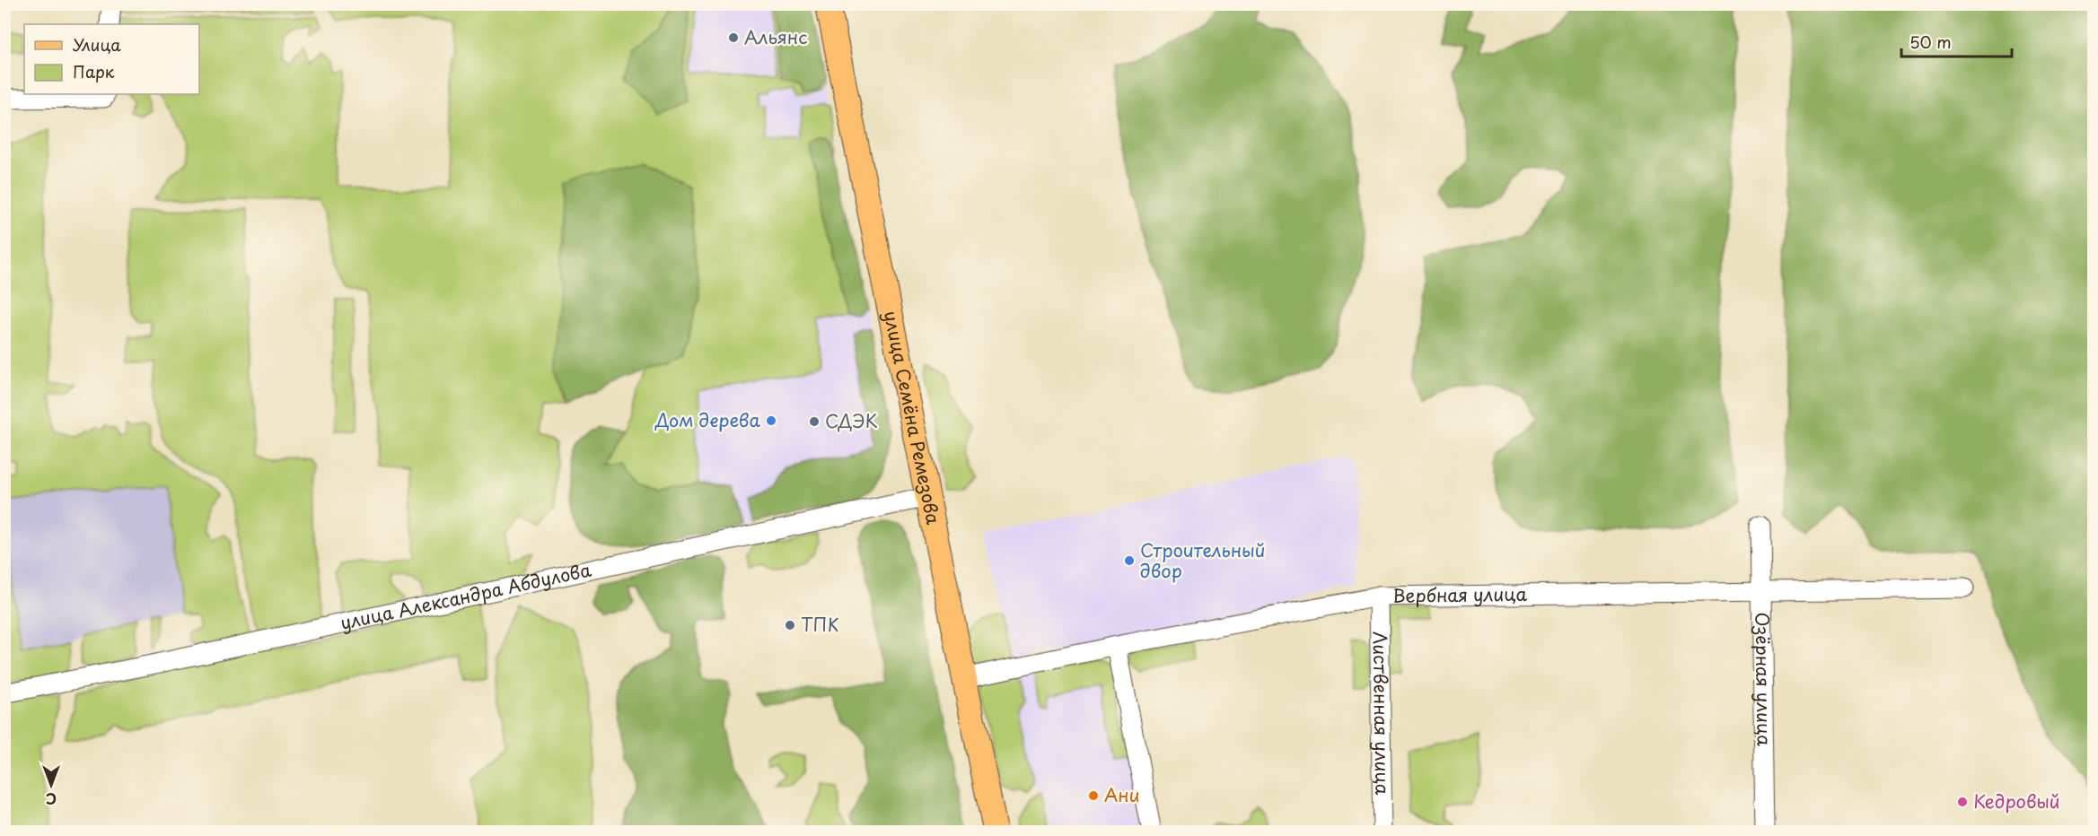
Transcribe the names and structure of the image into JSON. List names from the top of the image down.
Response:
{
  "streets": {
    "main road": ["улица Семёна Ремезова"],
    "street": [
      "Вербная улица",
      "улица Александра Абдулова",
      "Озёрная улица",
      "Лиственная улица"
    ]
  },
  "crossings": [
    ["улица Семёна Ремезова", "Вербная улица"],
    ["улица Семёна Ремезова", "улица Александра Абдулова"],
    ["Вербная улица", "Озёрная улица"],
    ["Вербная улица", "Лиственная улица"]
  ],
  "places": [
    "Альянс",
    "Дом дерева",
    "СДЭК",
    "Строительный двор",
    "ТПК",
    "Ани",
    "Кедровый"
  ],
  "legend": ["Улица", "Парк"],
  "scale_bar": "50 m",
  "north": "bottom"
}
